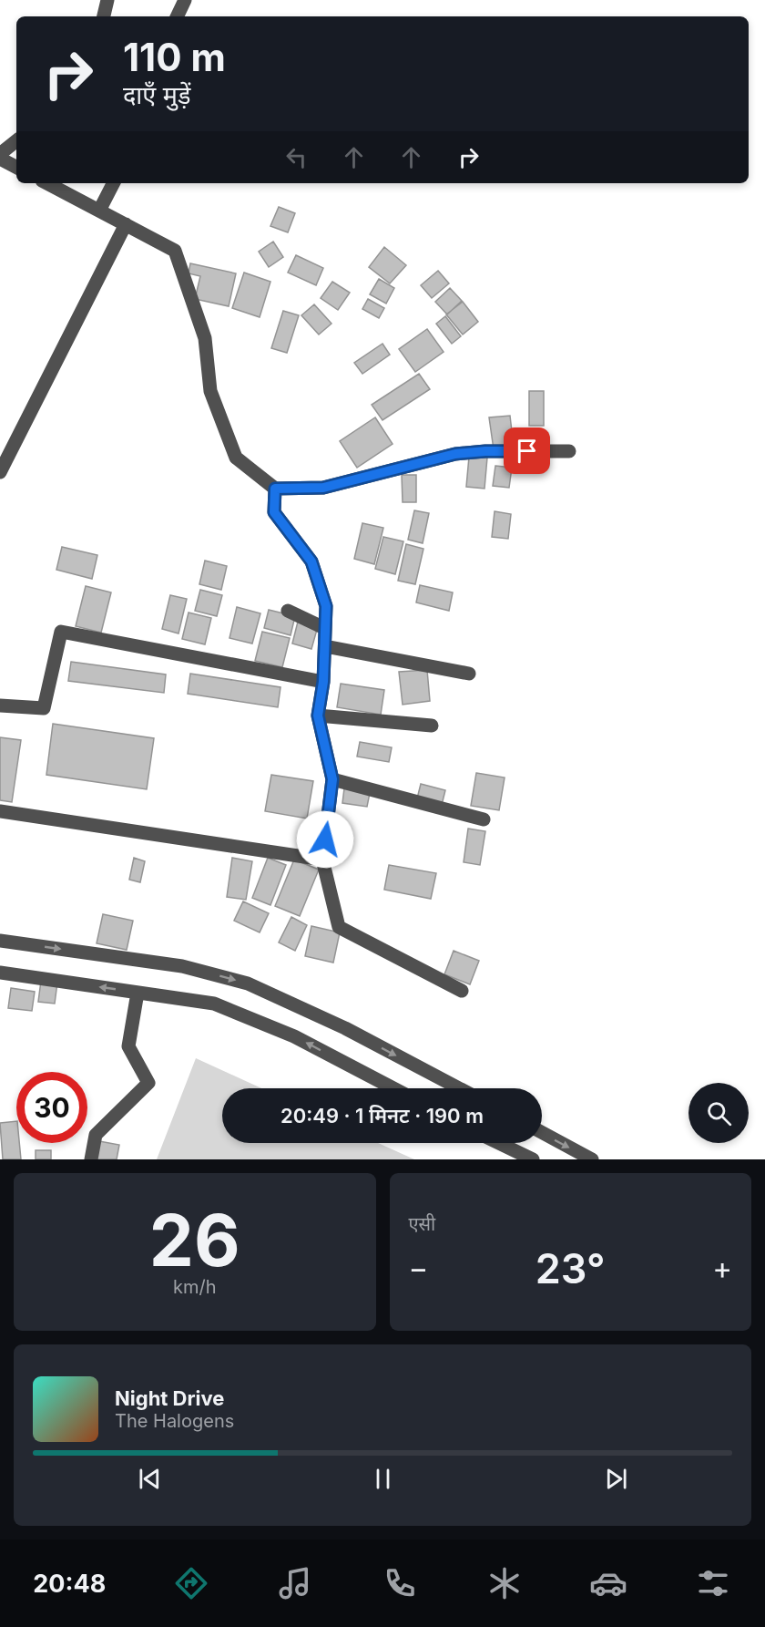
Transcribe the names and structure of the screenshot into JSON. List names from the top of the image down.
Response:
{
  "page": {
    "turn": ["110 m", "दाएँ मुड़ें"],
    "limit": "30",
    "trip": "20:49 · 1 मिनट · 190 m",
    "tile": [
      ["26", "km/h"],
      "एसी"
    ],
    "heat": ["−", "23°", "+"],
    "song": ["Night Drive", "The Halogens"],
    "tabs": "20:48"
  }
}
